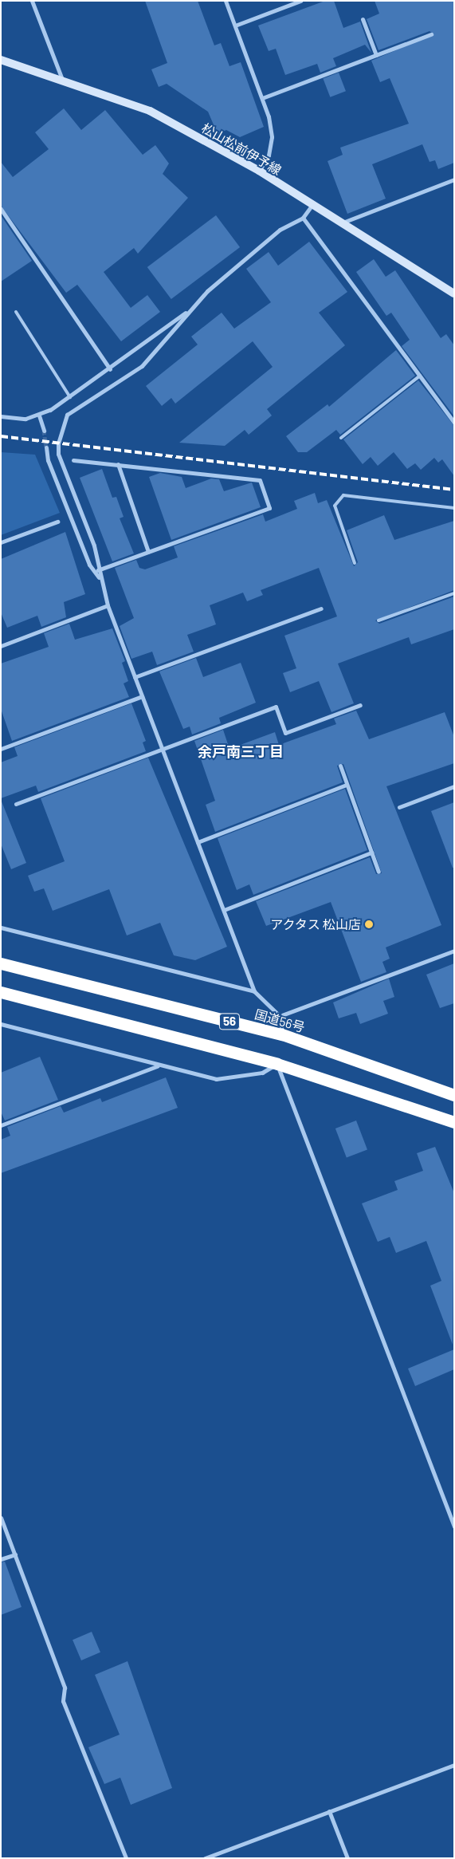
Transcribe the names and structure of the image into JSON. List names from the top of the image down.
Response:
{
  "streets": {
    "highway": ["国道56号", "56"],
    "main road": ["松山松前伊予線"]
  },
  "districts": ["余戸南三丁目"],
  "places": ["アクタス 松山店"]
}
